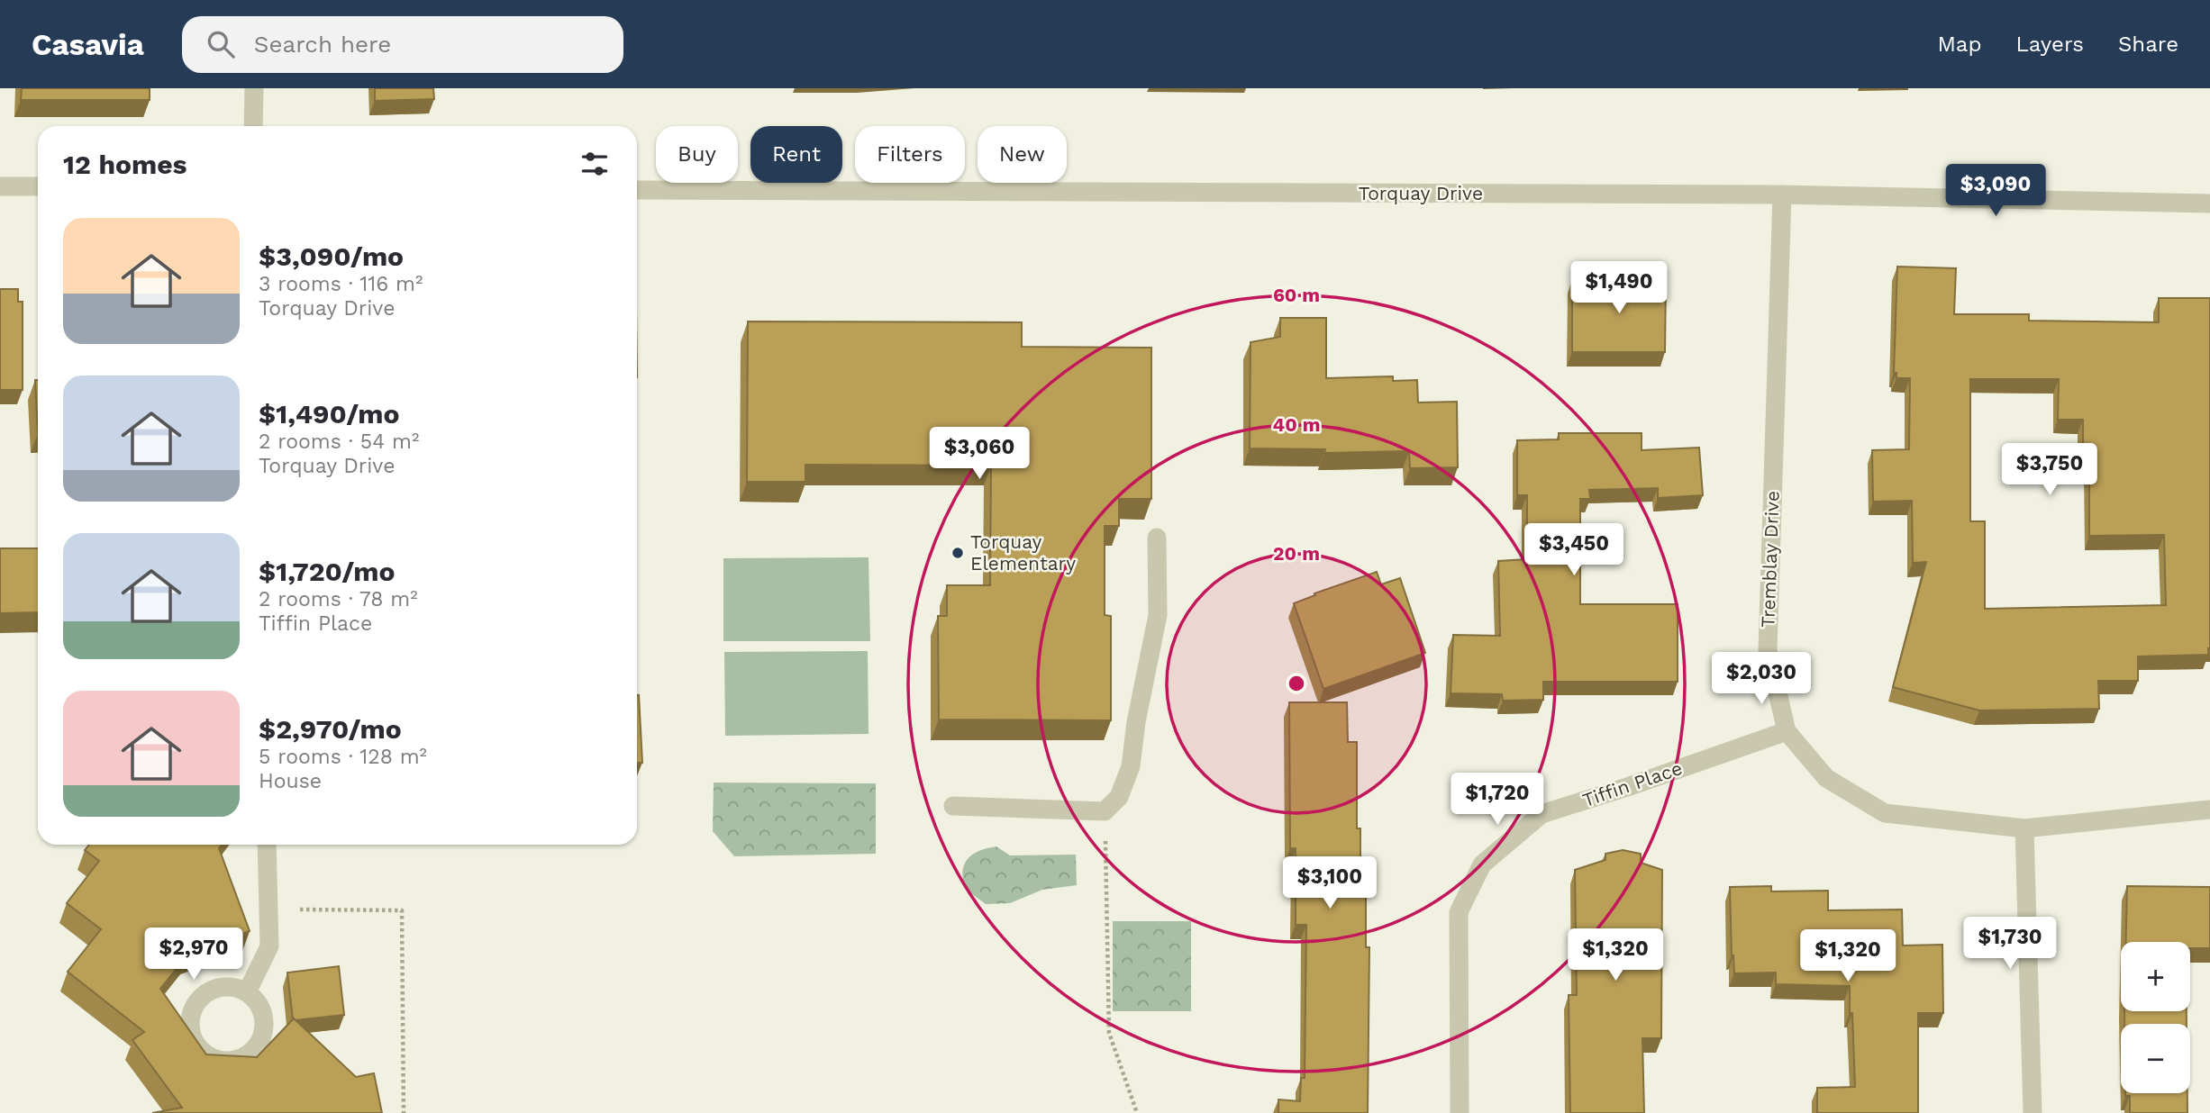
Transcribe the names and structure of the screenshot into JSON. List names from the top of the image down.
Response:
{
  "streets": {
    "street": ["Torquay Drive", "Tremblay Drive", "Tiffin Place"]
  },
  "crossings": [
    ["Torquay Drive", "Tremblay Drive"],
    ["Tremblay Drive", "Tiffin Place"]
  ],
  "places": ["Torquay Elementary"],
  "page": {
    "header": "Casavia",
    "search": "Search here",
    "nav": ["Map", "Layers", "Share"],
    "chip": [
      "Buy",
      "Rent",
      "Filters",
      "New"
    ],
    "heading": "12 homes",
    "price": [
      "$3,090",
      "$1,490",
      "$3,060",
      "$3,750",
      "$3,450",
      "$2,030",
      "$1,720",
      "$3,100",
      "$1,730",
      "$2,970",
      "$1,320",
      "$1,320"
    ],
    "list": [
      {
        "name": "$3,090/mo",
        "note": "3 rooms · 116 m² · Torquay Drive"
      },
      {
        "name": "$1,490/mo",
        "note": "2 rooms · 54 m² · Torquay Drive"
      },
      {
        "name": "$1,720/mo",
        "note": "2 rooms · 78 m² · Tiffin Place"
      },
      {
        "name": "$2,970/mo",
        "note": "5 rooms · 128 m² · House"
      }
    ],
    "map_buttons": ["+", "−"]
  },
  "rings": ["60 m", "40 m", "20 m"]
}
